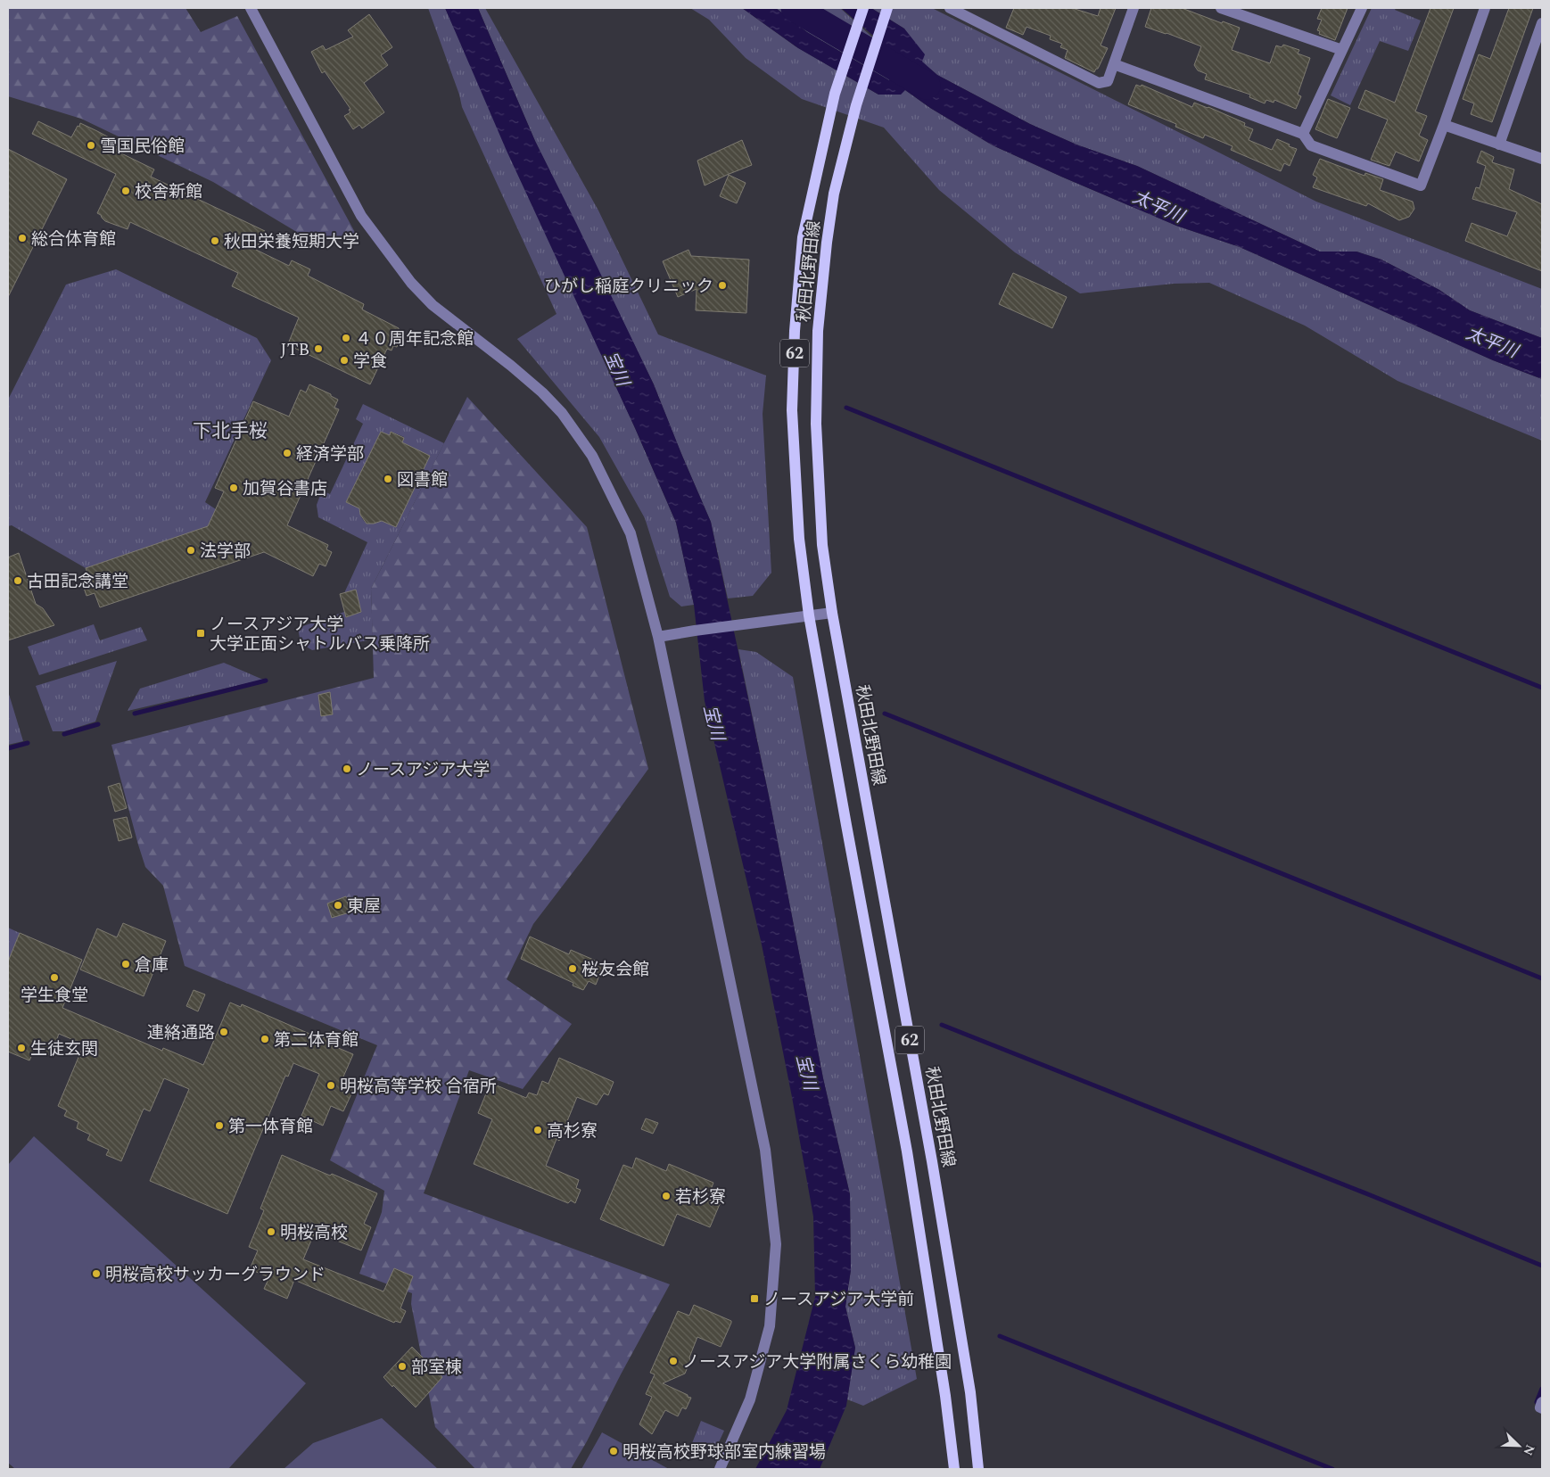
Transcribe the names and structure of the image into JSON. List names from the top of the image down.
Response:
{
  "streets": {
    "main road": ["秋田北野田線", "62"]
  },
  "districts": ["下北手桜"],
  "water": ["太平川", "宝川"],
  "places": {
    "other": [
      "雪国民俗館",
      "校舎新館",
      "総合体育館",
      "秋田栄養短期大学",
      "ひがし稲庭クリニック",
      "４０周年記念館",
      "JTB",
      "学食",
      "経済学部",
      "図書館",
      "加賀谷書店",
      "法学部",
      "古田記念講堂",
      "ノースアジア大学",
      "東屋",
      "倉庫",
      "桜友会館",
      "学生食堂",
      "連絡通路",
      "第二体育館",
      "生徒玄関",
      "明桜高等学校 合宿所",
      "第一体育館",
      "高杉寮",
      "若杉寮",
      "明桜高校",
      "明桜高校サッカーグラウンド",
      "ノースアジア大学附属さくら幼稚園",
      "部室棟",
      "明桜高校野球部室内練習場"
    ],
    "transit": ["ノースアジア大学 大学正面シャトルバス乗降所", "ノースアジア大学前"]
  },
  "north": "bottom right"
}
